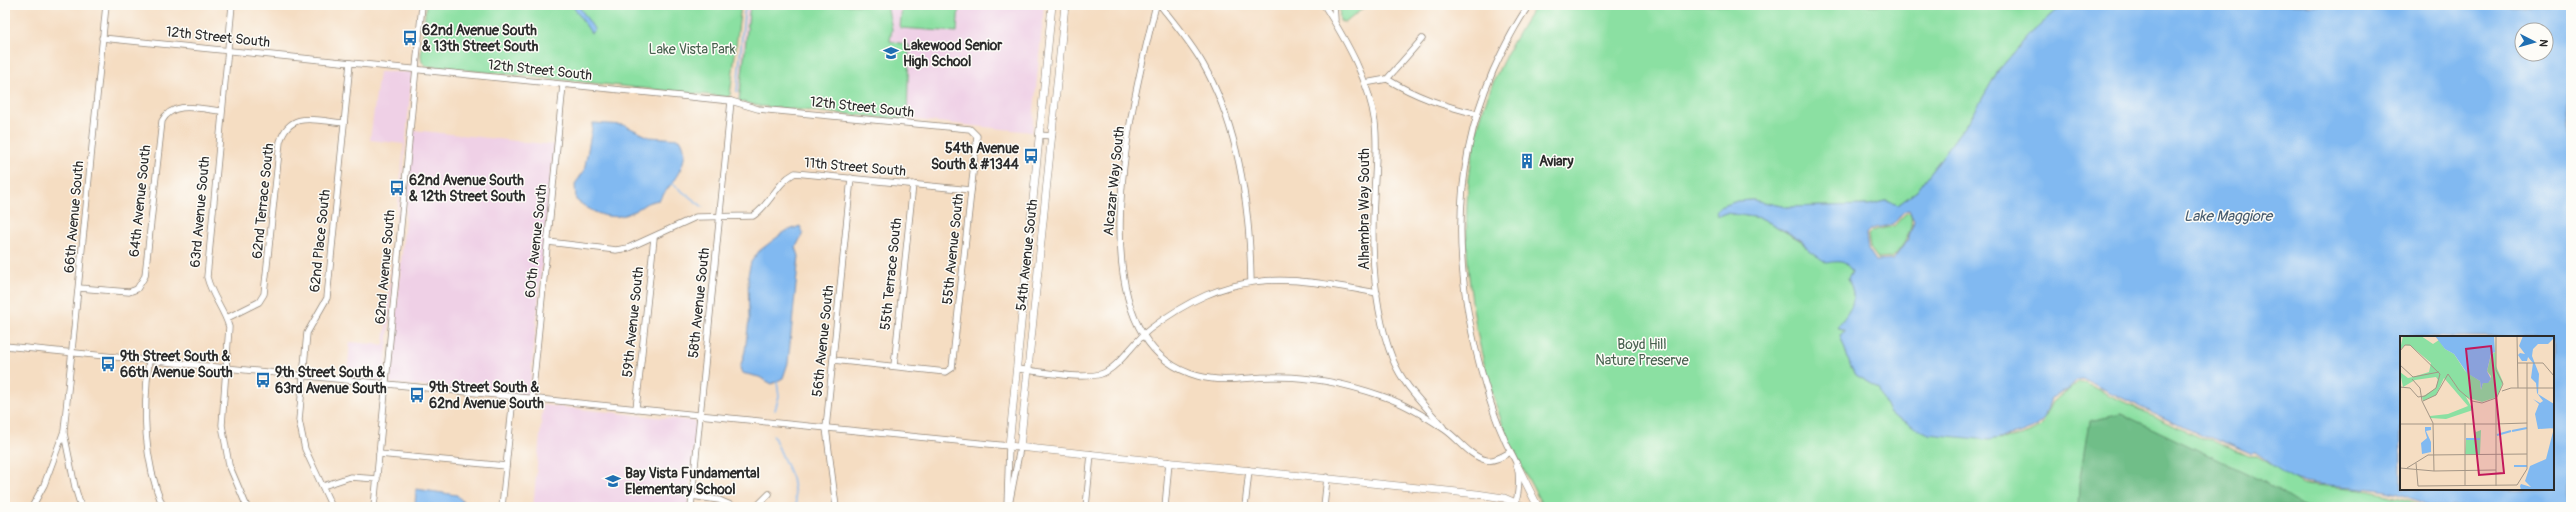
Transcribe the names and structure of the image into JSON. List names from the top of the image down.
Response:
{
  "streets": {
    "main road": ["54th Avenue South"],
    "street": [
      "12th Street South",
      "11th Street South",
      "Alcazar Way South",
      "64th Avenue South",
      "62nd Terrace South",
      "Alhambra Way South",
      "63rd Avenue South",
      "66th Avenue South",
      "62nd Place South",
      "60th Avenue South",
      "55th Avenue South",
      "62nd Avenue South",
      "55th Terrace South",
      "58th Avenue South",
      "59th Avenue South",
      "56th Avenue South"
    ]
  },
  "crossings": [
    ["12th Street South", "63rd Avenue South"],
    ["12th Street South", "66th Avenue South"],
    ["12th Street South", "62nd Place South"],
    ["12th Street South", "60th Avenue South"],
    ["12th Street South", "55th Avenue South"],
    ["12th Street South", "62nd Avenue South"],
    ["12th Street South", "58th Avenue South"],
    ["11th Street South", "60th Avenue South"],
    ["11th Street South", "55th Avenue South"],
    ["11th Street South", "55th Terrace South"],
    ["11th Street South", "58th Avenue South"],
    ["11th Street South", "59th Avenue South"],
    ["11th Street South", "56th Avenue South"],
    ["Alcazar Way South", "Alhambra Way South"],
    ["64th Avenue South", "63rd Avenue South"],
    ["64th Avenue South", "66th Avenue South"],
    ["62nd Terrace South", "63rd Avenue South"],
    ["62nd Terrace South", "62nd Place South"],
    ["55th Avenue South", "55th Terrace South"]
  ],
  "water": ["Lake Maggiore"],
  "parks": ["Lake Vista Park", "Boyd Hill Nature Preserve"],
  "places": {
    "bus stop": [
      "62nd Avenue South & 13th Street South",
      "54th Avenue South & #1344",
      "62nd Avenue South & 12th Street South",
      "9th Street South & 66th Avenue South",
      "9th Street South & 63rd Avenue South",
      "9th Street South & 62nd Avenue South"
    ],
    "school or university": ["Lakewood Senior High School", "Bay Vista Fundamental Elementary School"],
    "building": ["Aviary"]
  },
  "north": "right"
}
